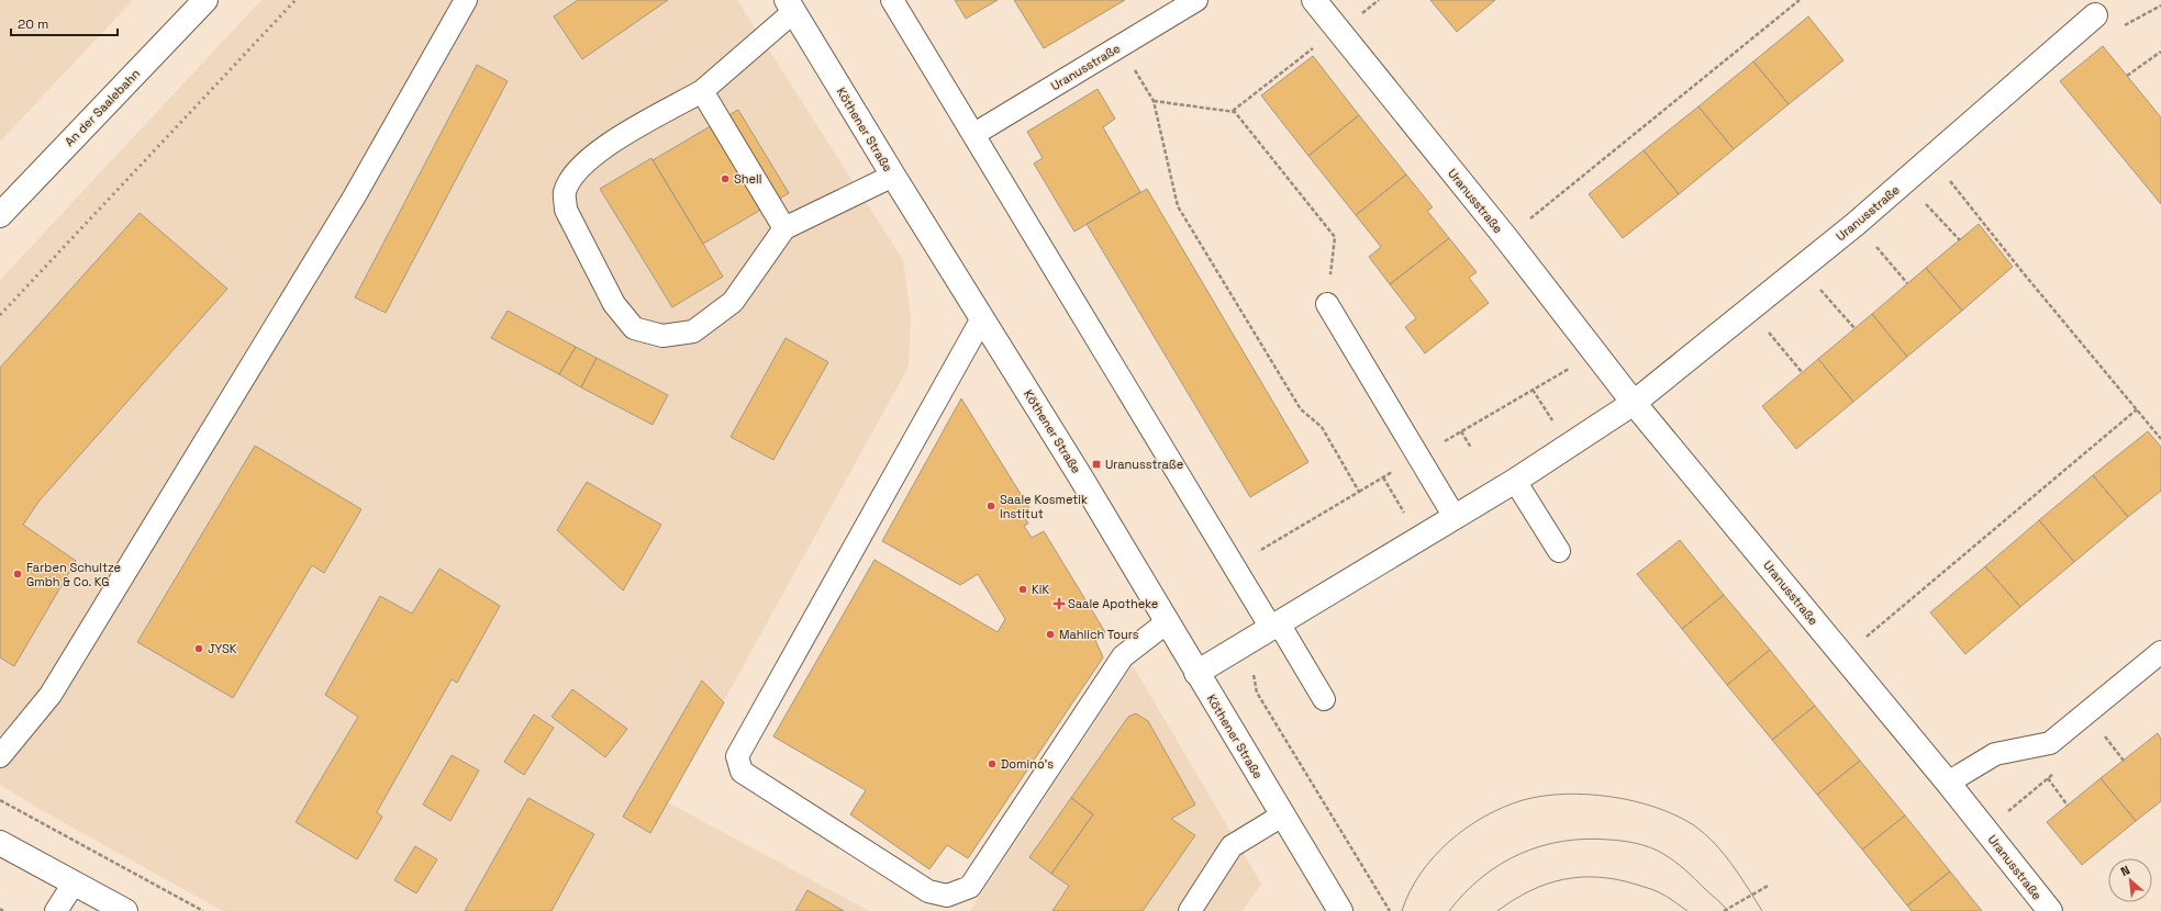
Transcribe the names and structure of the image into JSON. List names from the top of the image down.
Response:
{
  "streets": {
    "street": ["Uranusstraße", "An der Saalebahn", "Köthener Straße"]
  },
  "crossings": [
    ["Uranusstraße", "Köthener Straße"]
  ],
  "places": {
    "other": [
      "Shell",
      "Saale Kosmetik Institut",
      "Farben Schultze Gmbh & Co. KG",
      "KiK",
      "Mahlich Tours",
      "JYSK",
      "Domino's"
    ],
    "transit": ["Uranusstraße"],
    "health": ["Saale Apotheke"]
  },
  "scale_bar": "20 m",
  "north": "top left"
}
